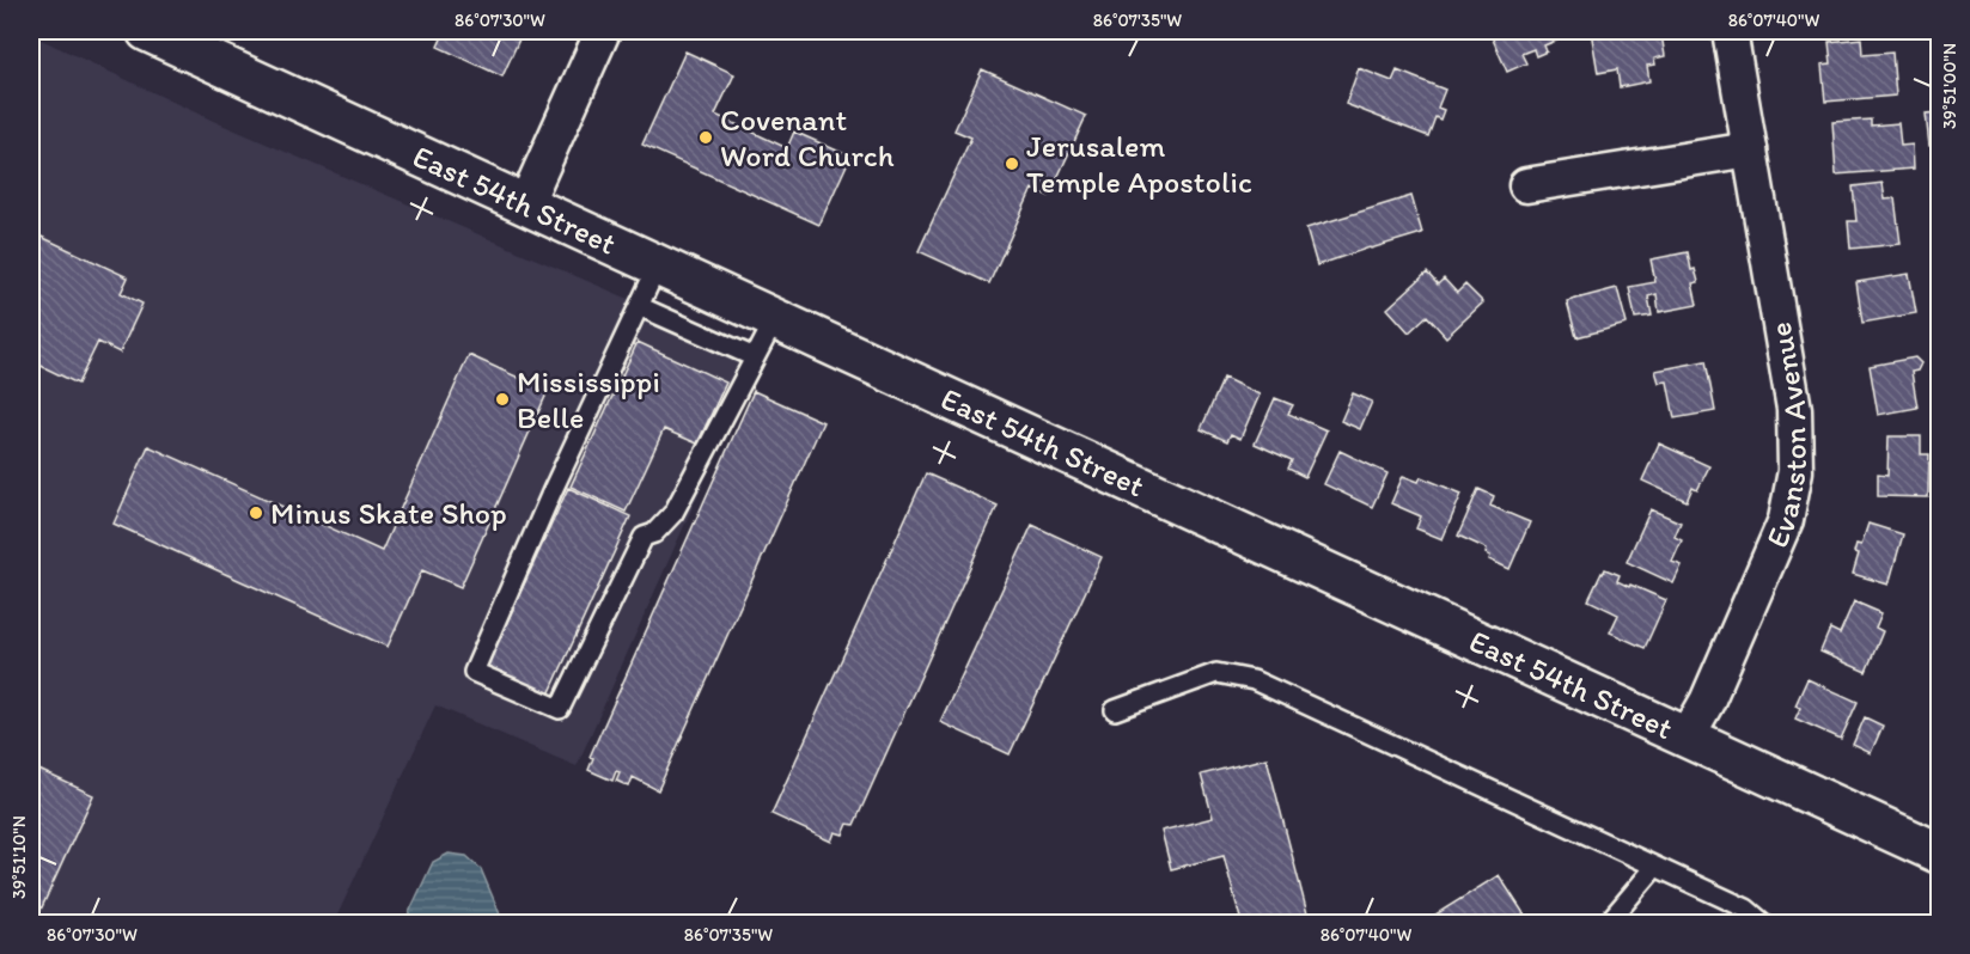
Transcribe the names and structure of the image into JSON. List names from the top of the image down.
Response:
{
  "streets": {
    "street": ["East 54th Street", "Evanston Avenue"]
  },
  "crossings": [
    ["East 54th Street", "Evanston Avenue"]
  ],
  "places": [
    "Covenant Word Church",
    "Jerusalem Temple Apostolic",
    "Mississippi Belle",
    "Minus Skate Shop"
  ],
  "coordinates": [
    "86°07'30\"W",
    "86°07'35\"W",
    "86°07'40\"W",
    "39°51'00\"N",
    "39°51'10\"N"
  ]
}
